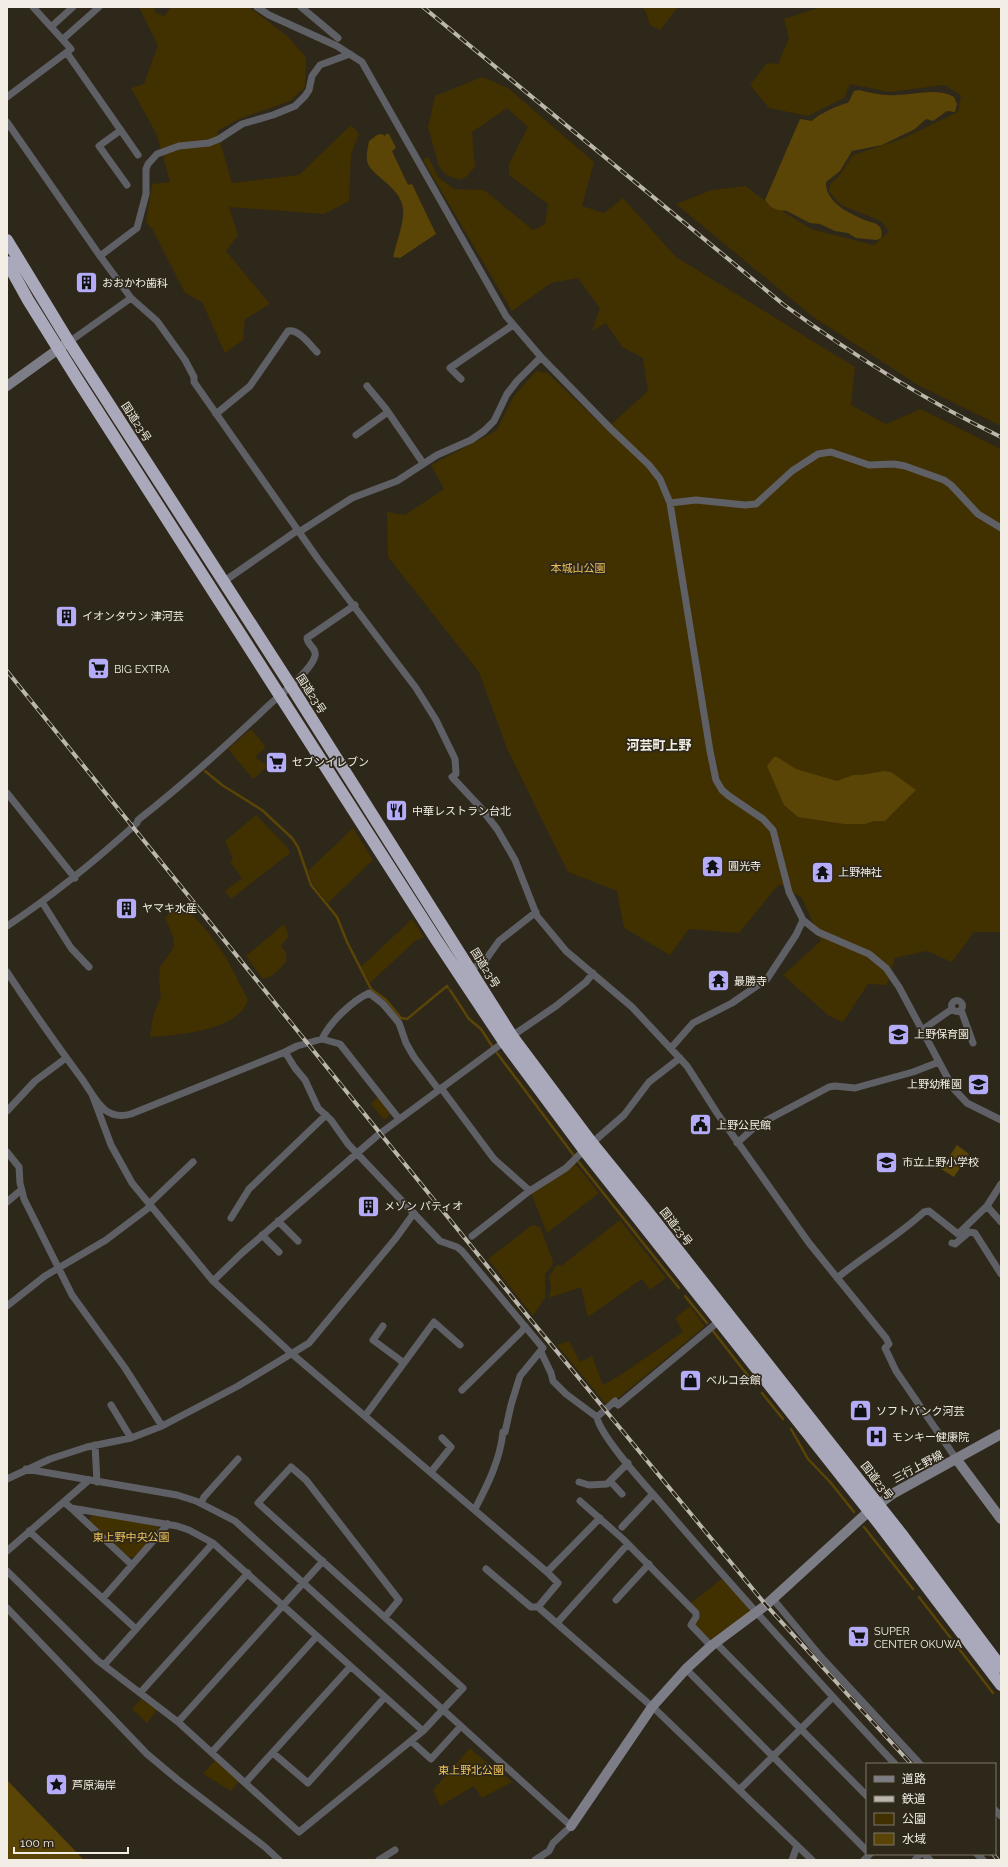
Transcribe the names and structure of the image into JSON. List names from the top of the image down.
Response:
{
  "streets": {
    "highway": ["国道23号"],
    "street": ["三行上野線"]
  },
  "crossings": [
    ["国道23号", "三行上野線"]
  ],
  "districts": ["河芸町上野"],
  "parks": ["本城山公園", "東上野中央公園", "東上野北公園"],
  "places": {
    "building": [
      "おおかわ歯科",
      "イオンタウン 津河芸",
      "ヤマキ水産",
      "メゾン パティオ"
    ],
    "supermarket": ["BIG EXTRA", "セブンイレブン", "SUPER CENTER OKUWA"],
    "restaurant": ["中華レストラン台北"],
    "temple": ["圓光寺", "上野神社", "最勝寺"],
    "school or university": ["上野保育園", "上野幼稚園", "市立上野小学校"],
    "public building": ["上野公民館"],
    "shop": ["ベルコ会館", "ソフトバンク河芸"],
    "hospital": ["モンキー健康院"],
    "place": ["芦原海岸"]
  },
  "legend": [
    "道路",
    "鉄道",
    "公園",
    "水域"
  ],
  "scale_bar": "100 m"
}
